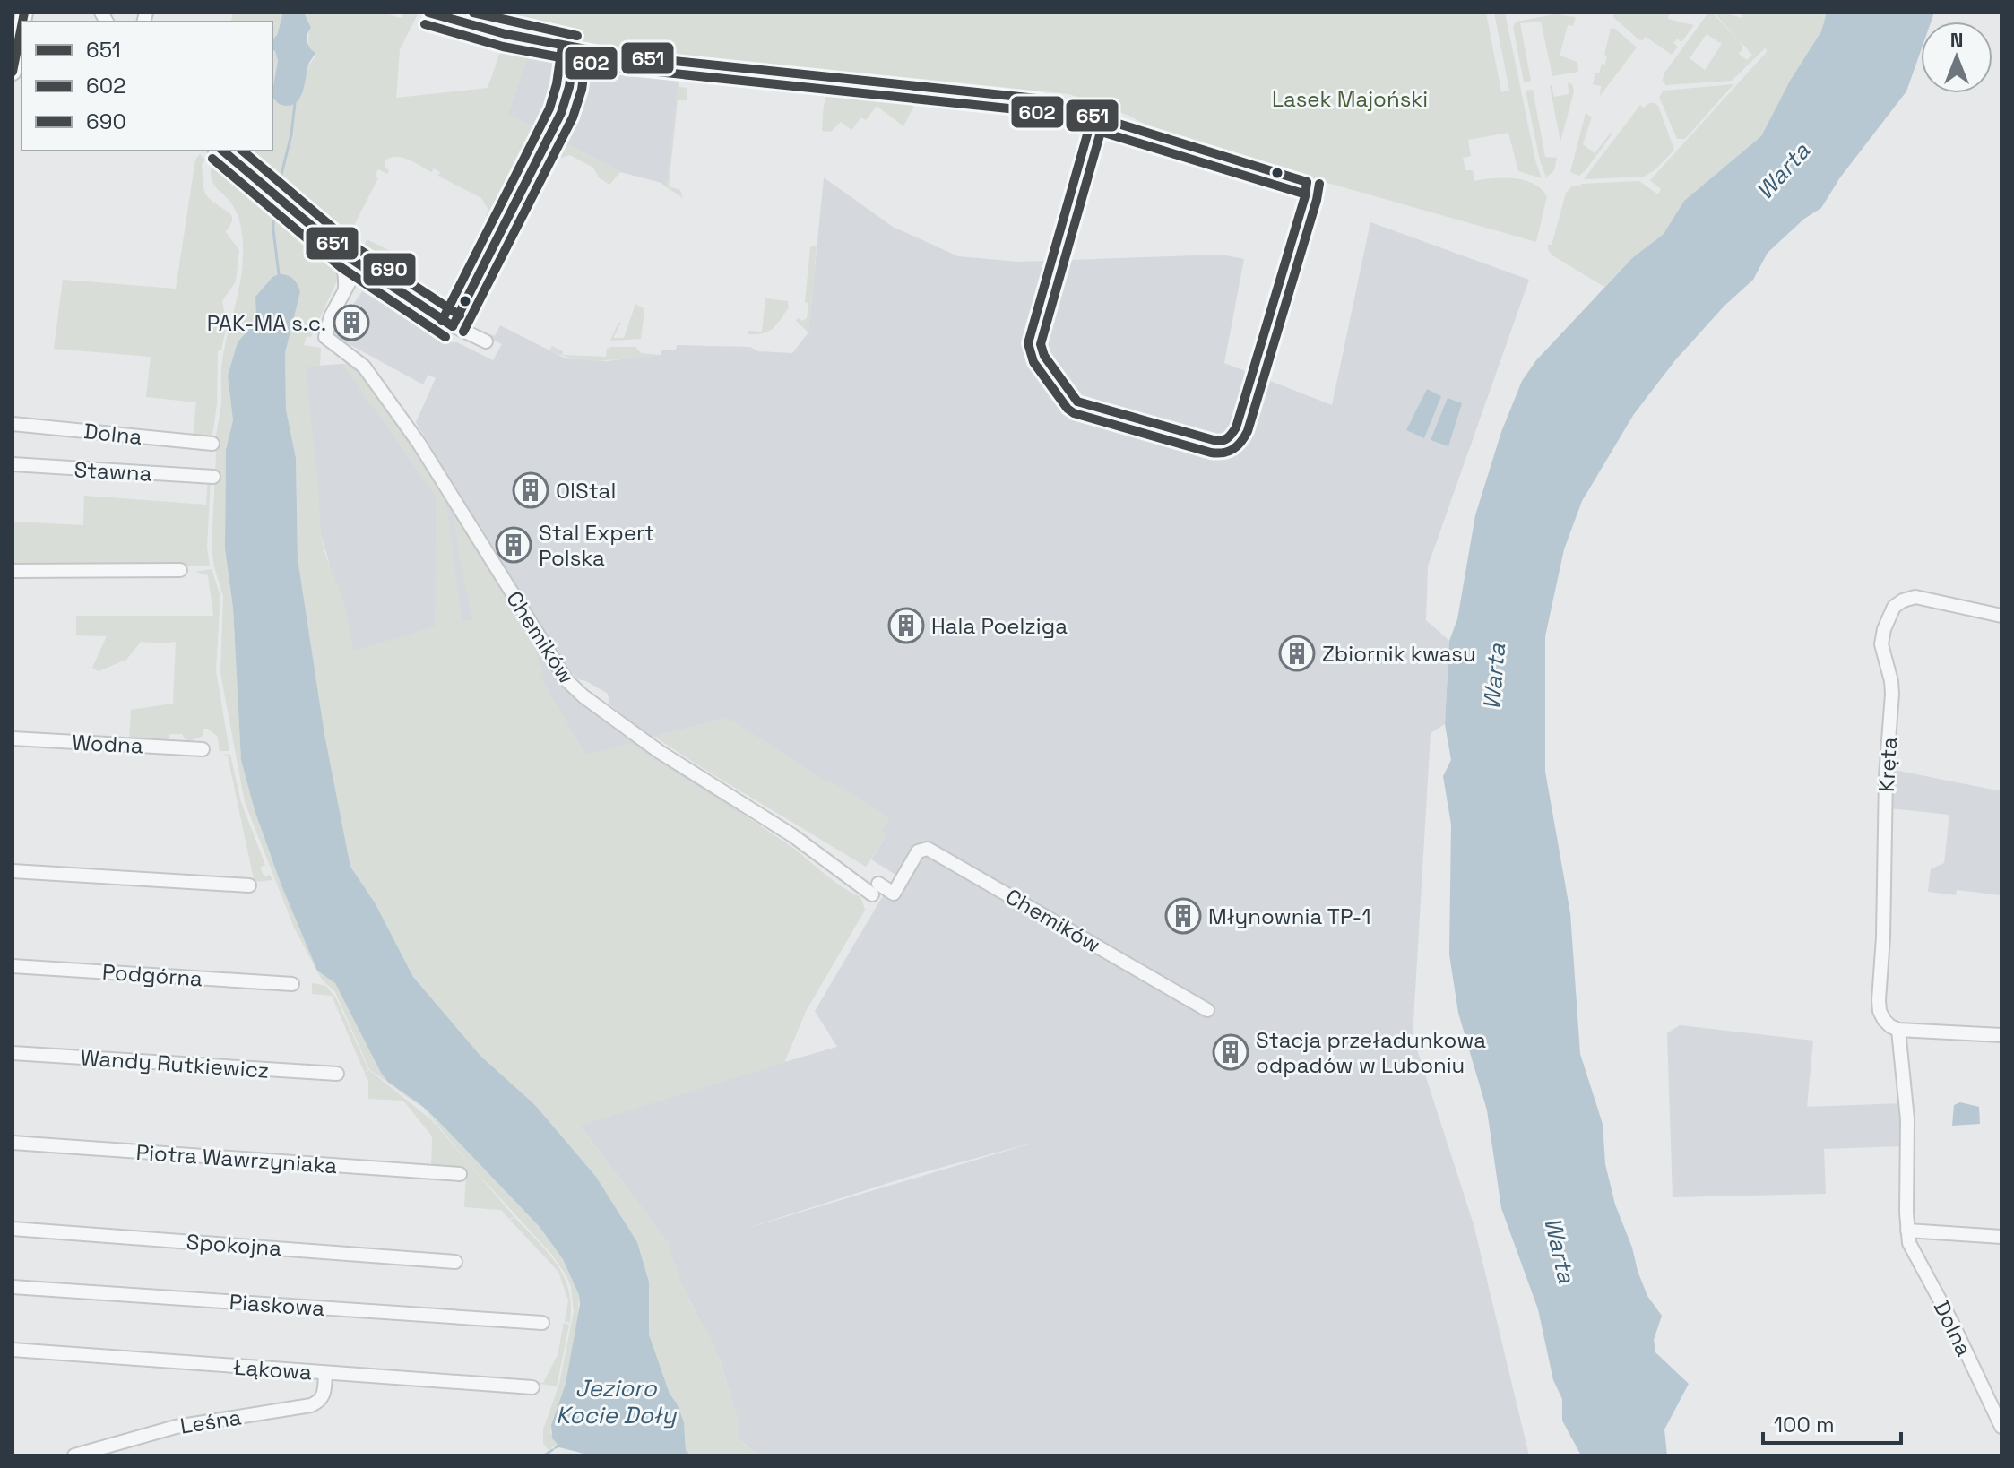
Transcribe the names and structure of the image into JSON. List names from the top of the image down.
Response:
{
  "streets": {
    "street": [
      "Dolna",
      "Stawna",
      "Chemików",
      "Wodna",
      "Kręta",
      "Podgórna",
      "Wandy Rutkiewicz",
      "Piotra Wawrzyniaka",
      "Spokojna",
      "Piaskowa",
      "Łąkowa",
      "Leśna"
    ]
  },
  "crossings": [
    ["Łąkowa", "Leśna"]
  ],
  "water": ["Warta", "Jezioro Kocie Doły"],
  "parks": ["Lasek Majoński"],
  "places": {
    "building": [
      "PAK-MA s.c.",
      "OlStal",
      "Stal Expert Polska",
      "Hala Poelziga",
      "Zbiornik kwasu",
      "Młynownia TP-1",
      "Stacja przeładunkowa odpadów w Luboniu"
    ]
  },
  "lines": ["transit line 651", "transit line 690", "transit line 602"],
  "legend": ["651", "602", "690"],
  "scale_bar": "100 m",
  "north": "top"
}
